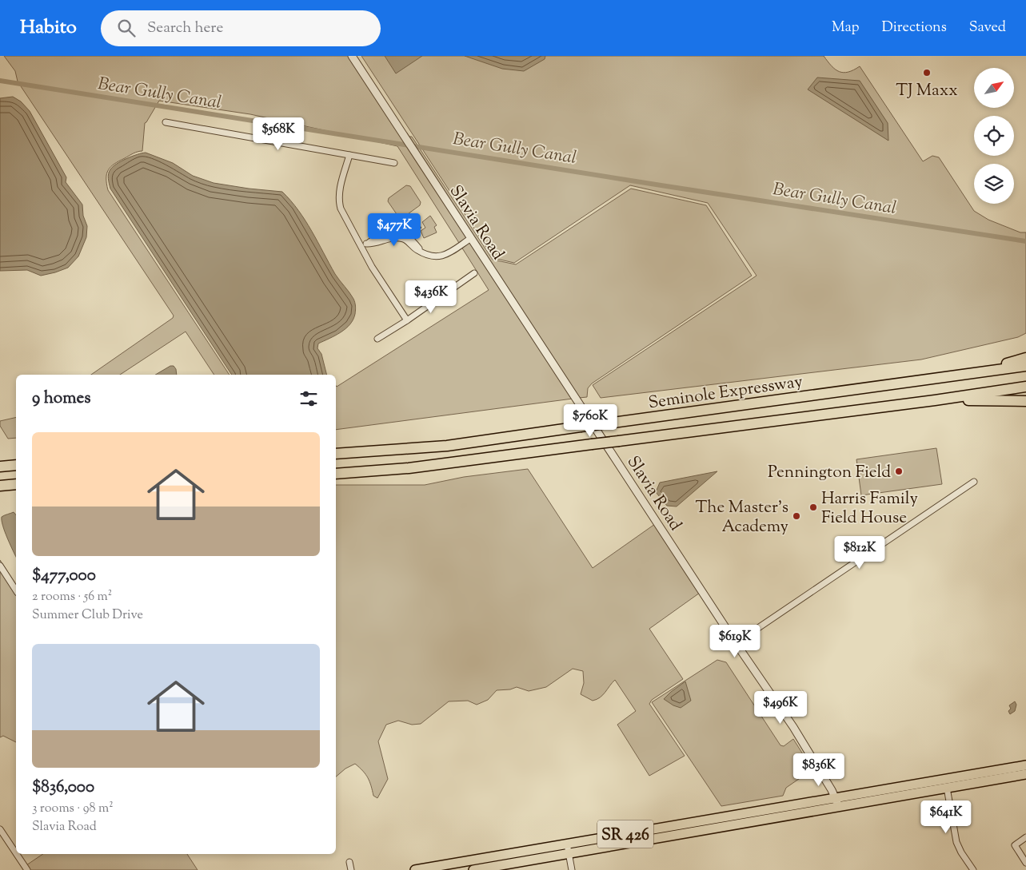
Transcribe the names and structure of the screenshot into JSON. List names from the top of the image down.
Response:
{
  "streets": {
    "highway": ["Seminole Expressway"],
    "main road": ["SR 426"],
    "street": ["Slavia Road"]
  },
  "crossings": [
    ["Slavia Road", "SR 426"]
  ],
  "water": ["Bear Gully Canal"],
  "places": [
    "TJ Maxx",
    "Pennington Field",
    "Harris Family Field House",
    "The Master's Academy"
  ],
  "north": "top right",
  "page": {
    "header": "Habito",
    "search": "Search here",
    "nav": ["Map", "Directions", "Saved"],
    "price": [
      "$568K",
      "$477K",
      "$436K",
      "$760K",
      "$812K",
      "$619K",
      "$496K",
      "$836K",
      "$641K"
    ],
    "heading": "9 homes",
    "list": [
      {
        "name": "$477,000",
        "note": "2 rooms · 56 m² · Summer Club Drive"
      },
      {
        "name": "$836,000",
        "note": "3 rooms · 98 m² · Slavia Road"
      }
    ]
  }
}
